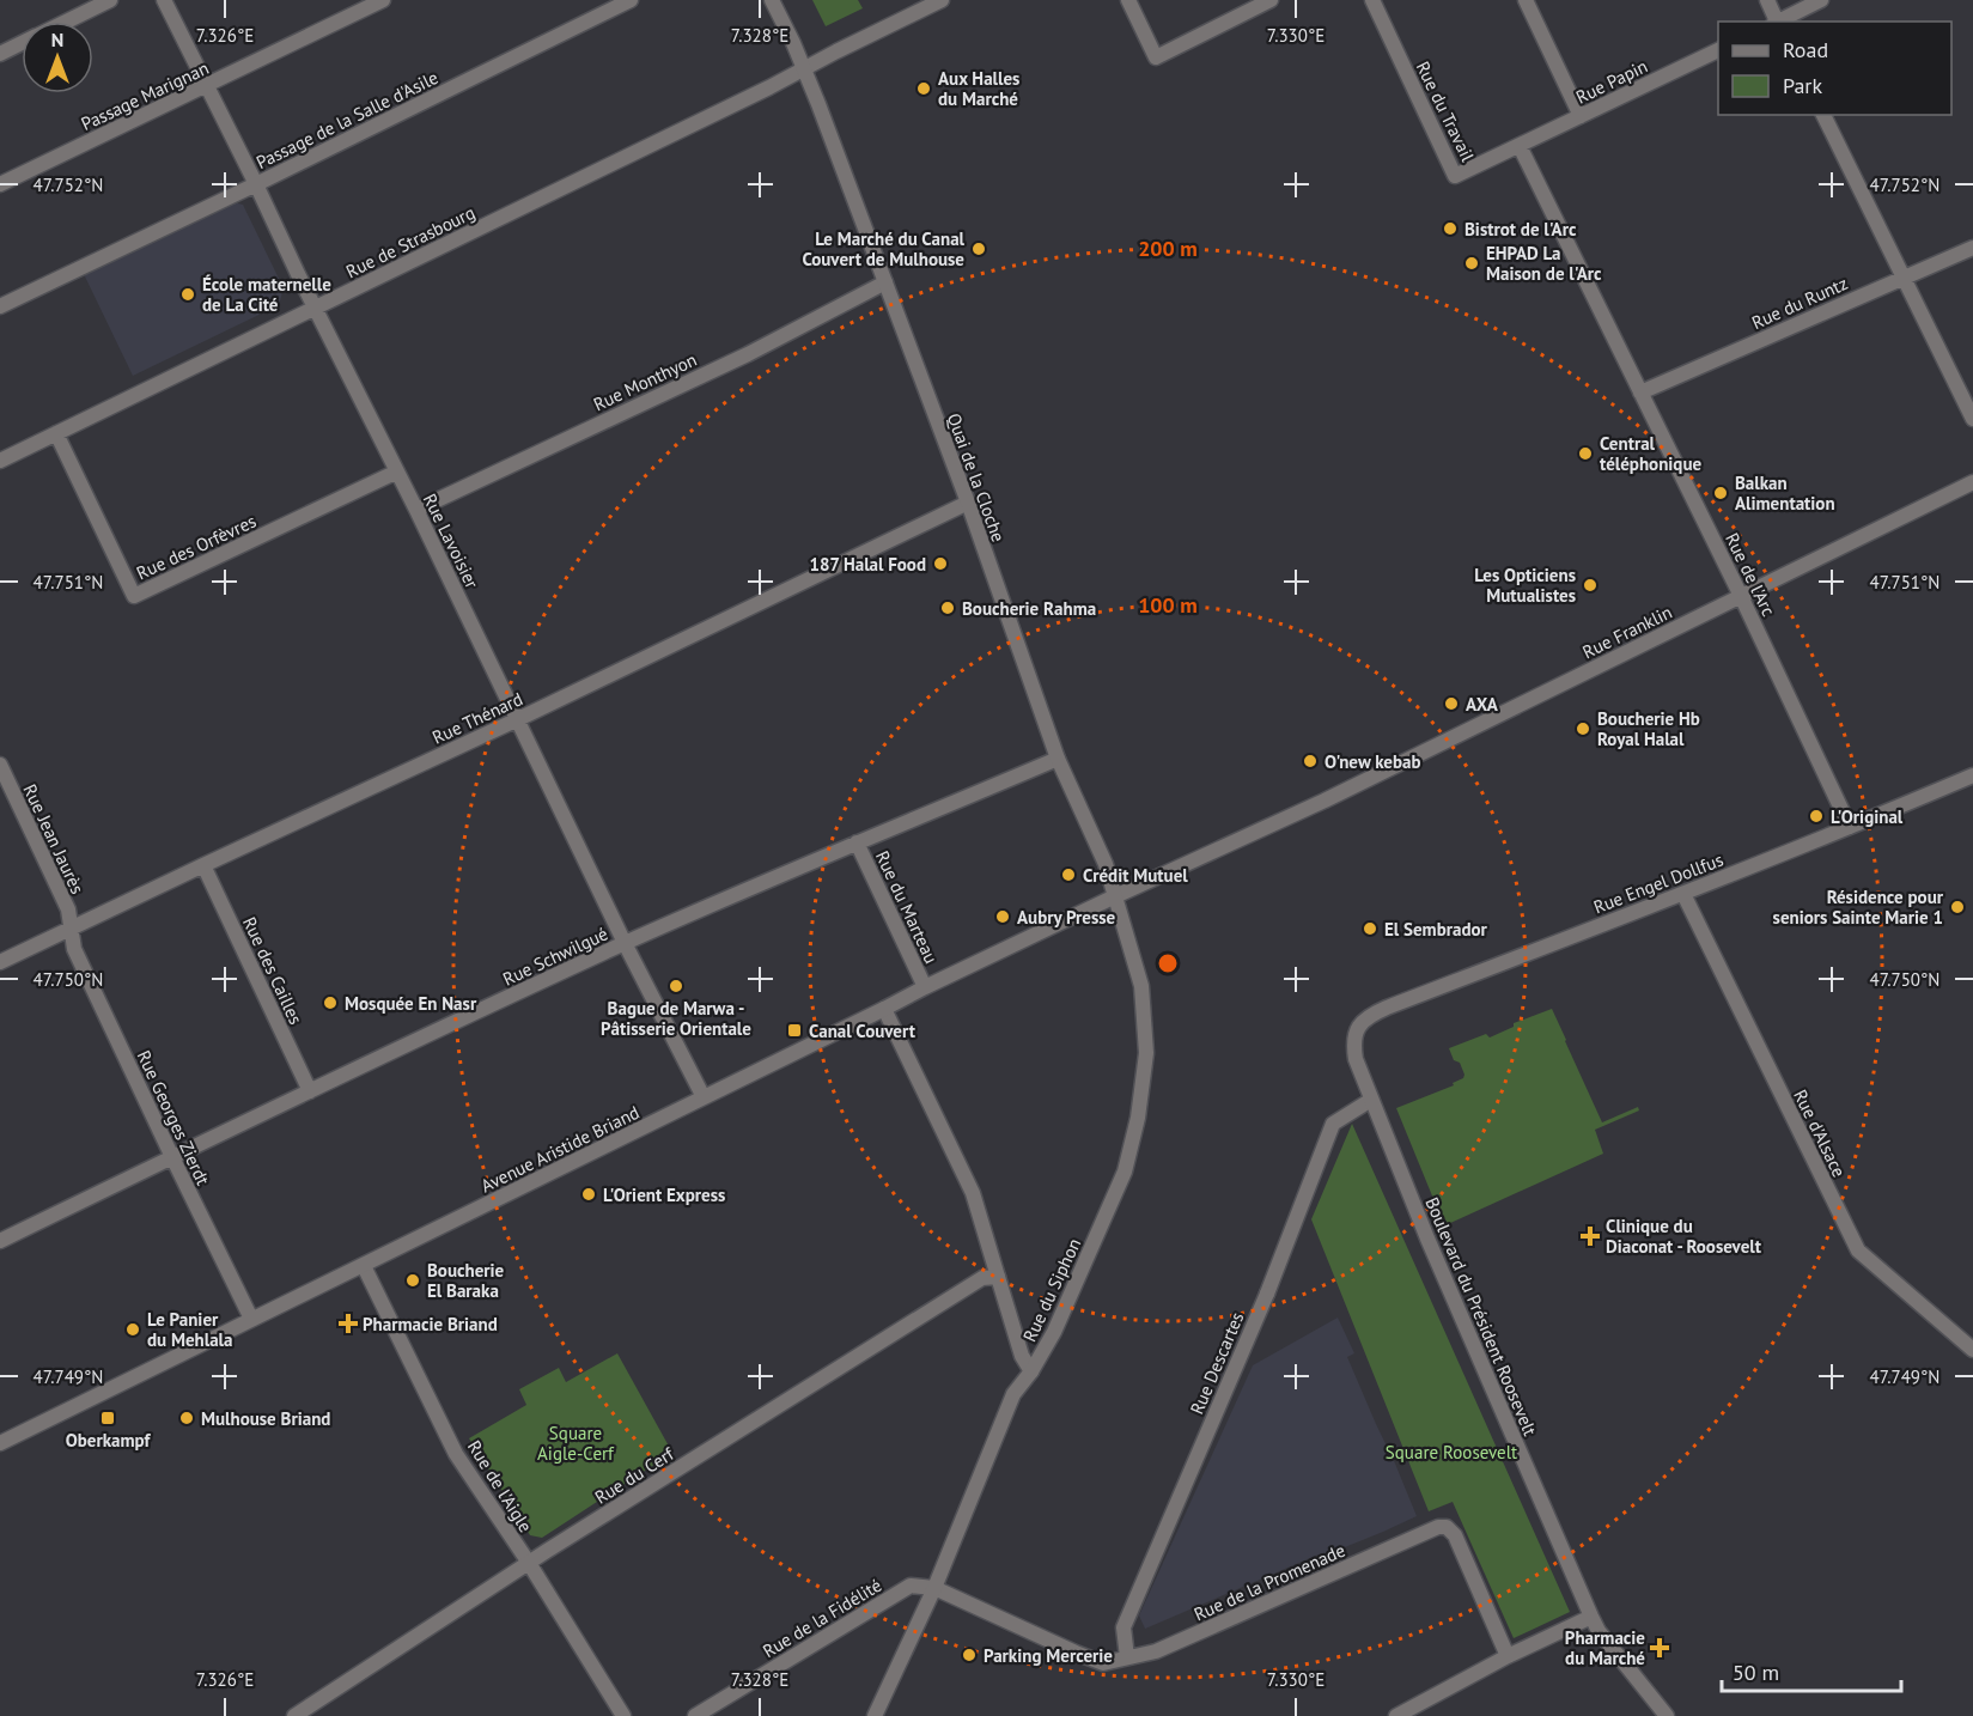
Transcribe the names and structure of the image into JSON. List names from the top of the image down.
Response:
{
  "streets": {
    "street": [
      "Rue Papin",
      "Passage Marignan",
      "Rue du Travail",
      "Passage de la Salle d'Asile",
      "Rue de Strasbourg",
      "Rue du Runtz",
      "Rue Monthyon",
      "Quai de la Cloche",
      "Rue Lavoisier",
      "Rue des Orfèvres",
      "Rue de l'Arc",
      "Rue Franklin",
      "Rue Thénard",
      "Rue Jean Jaurès",
      "Rue Engel Dollfus",
      "Rue du Marteau",
      "Rue Schwilgué",
      "Rue des Cailles",
      "Rue Georges Zierdt",
      "Rue d'Alsace",
      "Avenue Aristide Briand",
      "Rue du Siphon",
      "Boulevard du Président Roosevelt",
      "Rue Descartes",
      "Rue du Cerf",
      "Rue de l'Aigle",
      "Rue de la Promenade",
      "Rue de la Fidélité"
    ]
  },
  "crossings": [
    ["Rue Papin", "Rue du Travail"],
    ["Rue Papin", "Rue de l'Arc"],
    ["Passage Marignan", "Rue Lavoisier"],
    ["Rue du Travail", "Rue de l'Arc"],
    ["Passage de la Salle d'Asile", "Rue Lavoisier"],
    ["Rue de Strasbourg", "Quai de la Cloche"],
    ["Rue de Strasbourg", "Rue Lavoisier"],
    ["Rue de Strasbourg", "Rue des Orfèvres"],
    ["Rue du Runtz", "Rue de l'Arc"],
    ["Rue Monthyon", "Quai de la Cloche"],
    ["Rue Monthyon", "Rue Lavoisier"],
    ["Quai de la Cloche", "Rue Thénard"],
    ["Quai de la Cloche", "Rue Schwilgué"],
    ["Quai de la Cloche", "Avenue Aristide Briand"],
    ["Quai de la Cloche", "Rue du Siphon"],
    ["Rue Lavoisier", "Rue des Orfèvres"],
    ["Rue Lavoisier", "Rue Thénard"],
    ["Rue Lavoisier", "Rue Schwilgué"],
    ["Rue Lavoisier", "Avenue Aristide Briand"],
    ["Rue de l'Arc", "Rue Franklin"],
    ["Rue de l'Arc", "Rue Engel Dollfus"],
    ["Rue Franklin", "Avenue Aristide Briand"],
    ["Rue Thénard", "Rue Jean Jaurès"],
    ["Rue Thénard", "Rue des Cailles"],
    ["Rue Thénard", "Rue Georges Zierdt"],
    ["Rue Jean Jaurès", "Rue Georges Zierdt"],
    ["Rue Engel Dollfus", "Rue d'Alsace"],
    ["Rue Engel Dollfus", "Boulevard du Président Roosevelt"],
    ["Rue du Marteau", "Rue Schwilgué"],
    ["Rue du Marteau", "Avenue Aristide Briand"],
    ["Rue Schwilgué", "Rue des Cailles"],
    ["Rue Schwilgué", "Rue Georges Zierdt"],
    ["Rue Georges Zierdt", "Avenue Aristide Briand"],
    ["Avenue Aristide Briand", "Rue du Siphon"],
    ["Avenue Aristide Briand", "Rue de l'Aigle"],
    ["Rue du Siphon", "Rue de la Promenade"],
    ["Rue du Siphon", "Rue de la Fidélité"],
    ["Boulevard du Président Roosevelt", "Rue Descartes"],
    ["Rue Descartes", "Rue de la Promenade"],
    ["Rue du Cerf", "Rue de l'Aigle"],
    ["Rue de la Promenade", "Rue de la Fidélité"]
  ],
  "parks": ["Square Aigle-Cerf", "Square Roosevelt"],
  "places": {
    "other": [
      "Aux Halles du Marché",
      "Bistrot de l'Arc",
      "Le Marché du Canal Couvert de Mulhouse",
      "EHPAD La Maison de l'Arc",
      "École maternelle de La Cité",
      "Central téléphonique",
      "Balkan Alimentation",
      "187 Halal Food",
      "Les Opticiens Mutualistes",
      "Boucherie Rahma",
      "AXA",
      "Boucherie Hb Royal Halal",
      "O'new kebab",
      "L'Original",
      "Crédit Mutuel",
      "Résidence pour seniors Sainte Marie 1",
      "Aubry Presse",
      "El Sembrador",
      "Bague de Marwa - Pâtisserie Orientale",
      "Mosquée En Nasr",
      "L'Orient Express",
      "Boucherie El Baraka",
      "Le Panier du Mehlala",
      "Mulhouse Briand",
      "Parking Mercerie"
    ],
    "transit": ["Canal Couvert", "Oberkampf"],
    "health": ["Clinique du Diaconat - Roosevelt", "Pharmacie Briand", "Pharmacie du Marché"]
  },
  "legend": ["Road", "Park"],
  "scale_bar": "50 m",
  "north": "top",
  "coordinates": [
    "7.326°E",
    "7.328°E",
    "7.330°E",
    "47.752°N",
    "47.751°N",
    "47.750°N",
    "47.749°N"
  ],
  "rings": ["200 m", "100 m"]
}
